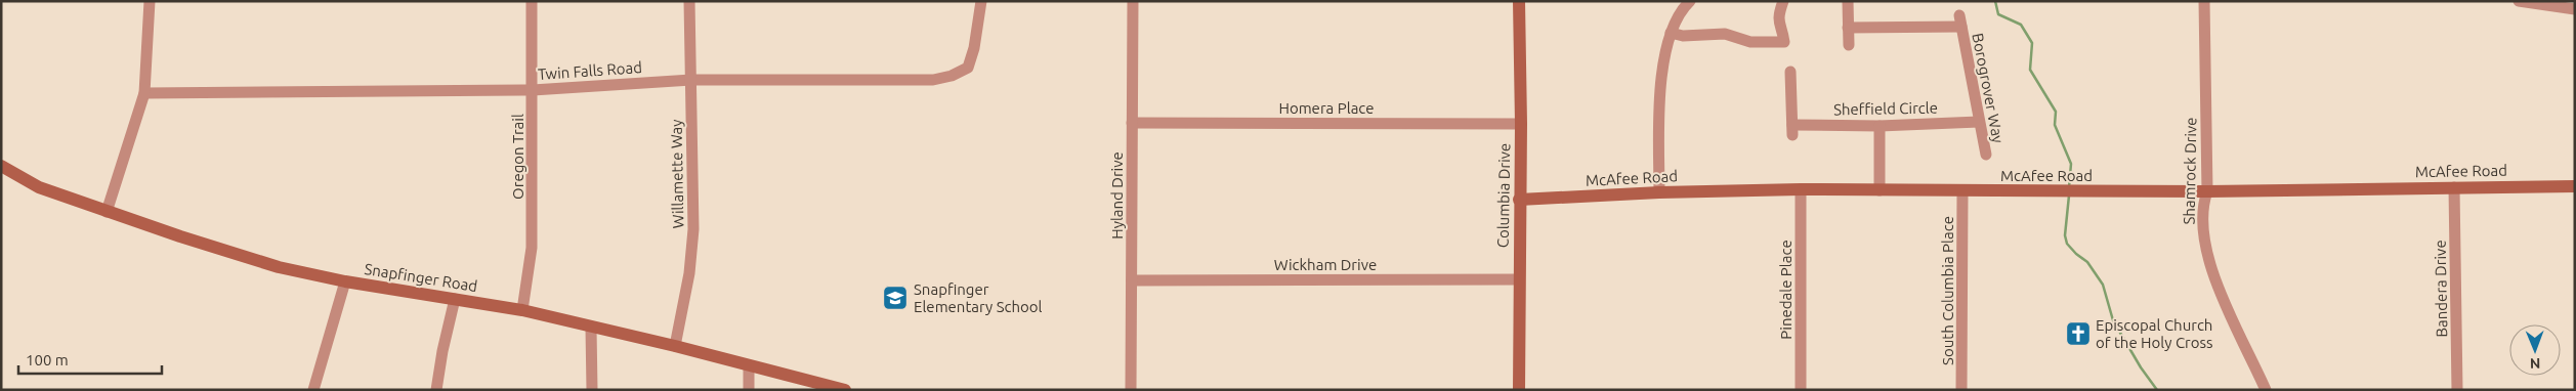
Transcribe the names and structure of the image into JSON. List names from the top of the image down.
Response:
{
  "streets": {
    "street": [
      "Twin Falls Road",
      "Borogrover Way",
      "Homera Place",
      "Sheffield Circle",
      "Oregon Trail",
      "Shamrock Drive",
      "McAfee Road",
      "Willamette Way",
      "Hyland Drive",
      "Columbia Drive",
      "Wickham Drive",
      "Snapfinger Road",
      "Bandera Drive",
      "Pinedale Place",
      "South Columbia Place"
    ]
  },
  "crossings": [
    ["Twin Falls Road", "Oregon Trail"],
    ["Twin Falls Road", "Willamette Way"],
    ["Borogrover Way", "Sheffield Circle"],
    ["Homera Place", "Hyland Drive"],
    ["Homera Place", "Columbia Drive"],
    ["Oregon Trail", "Snapfinger Road"],
    ["Shamrock Drive", "McAfee Road"],
    ["McAfee Road", "Columbia Drive"],
    ["McAfee Road", "Bandera Drive"],
    ["McAfee Road", "Pinedale Place"],
    ["McAfee Road", "South Columbia Place"],
    ["Willamette Way", "Snapfinger Road"],
    ["Hyland Drive", "Wickham Drive"],
    ["Columbia Drive", "Wickham Drive"]
  ],
  "places": {
    "school or university": ["Snapfinger Elementary School"],
    "church": ["Episcopal Church of the Holy Cross"]
  },
  "scale_bar": "100 m",
  "north": "bottom"
}
